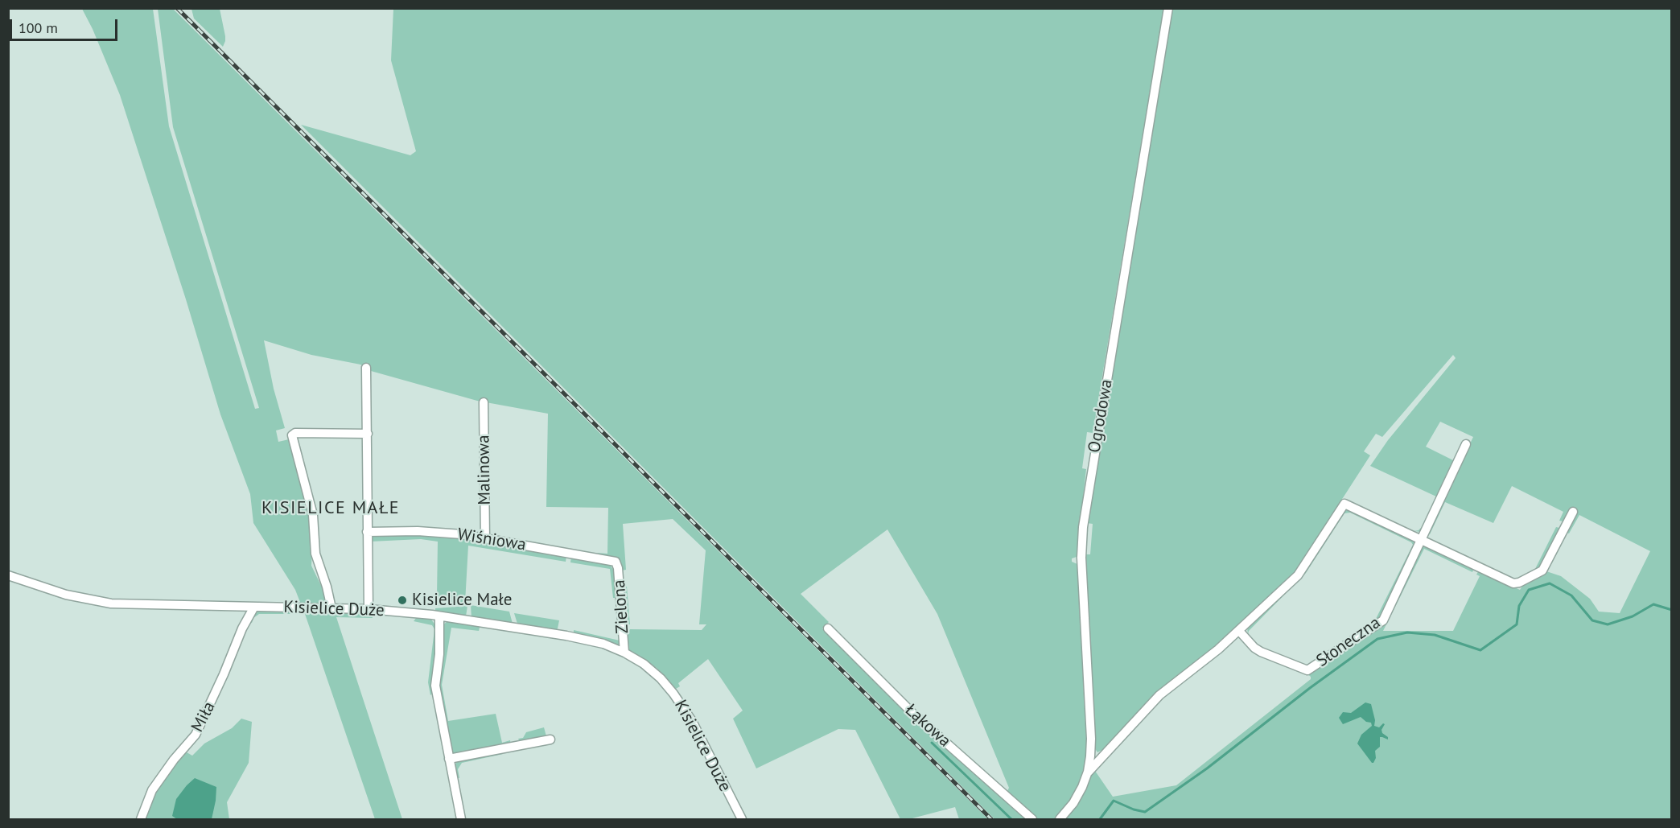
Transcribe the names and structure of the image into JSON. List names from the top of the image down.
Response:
{
  "streets": {
    "street": [
      "Ogrodowa",
      "Malinowa",
      "Wiśniowa",
      "Zielona",
      "Kisielice Duże",
      "Słoneczna",
      "Miła",
      "Łąkowa"
    ]
  },
  "crossings": [
    ["Malinowa", "Wiśniowa"],
    ["Wiśniowa", "Zielona"],
    ["Zielona", "Kisielice Duże"],
    ["Kisielice Duże", "Miła"]
  ],
  "districts": ["KISIELICE MAŁE"],
  "places": ["Kisielice Małe"],
  "scale_bar": "100 m"
}
